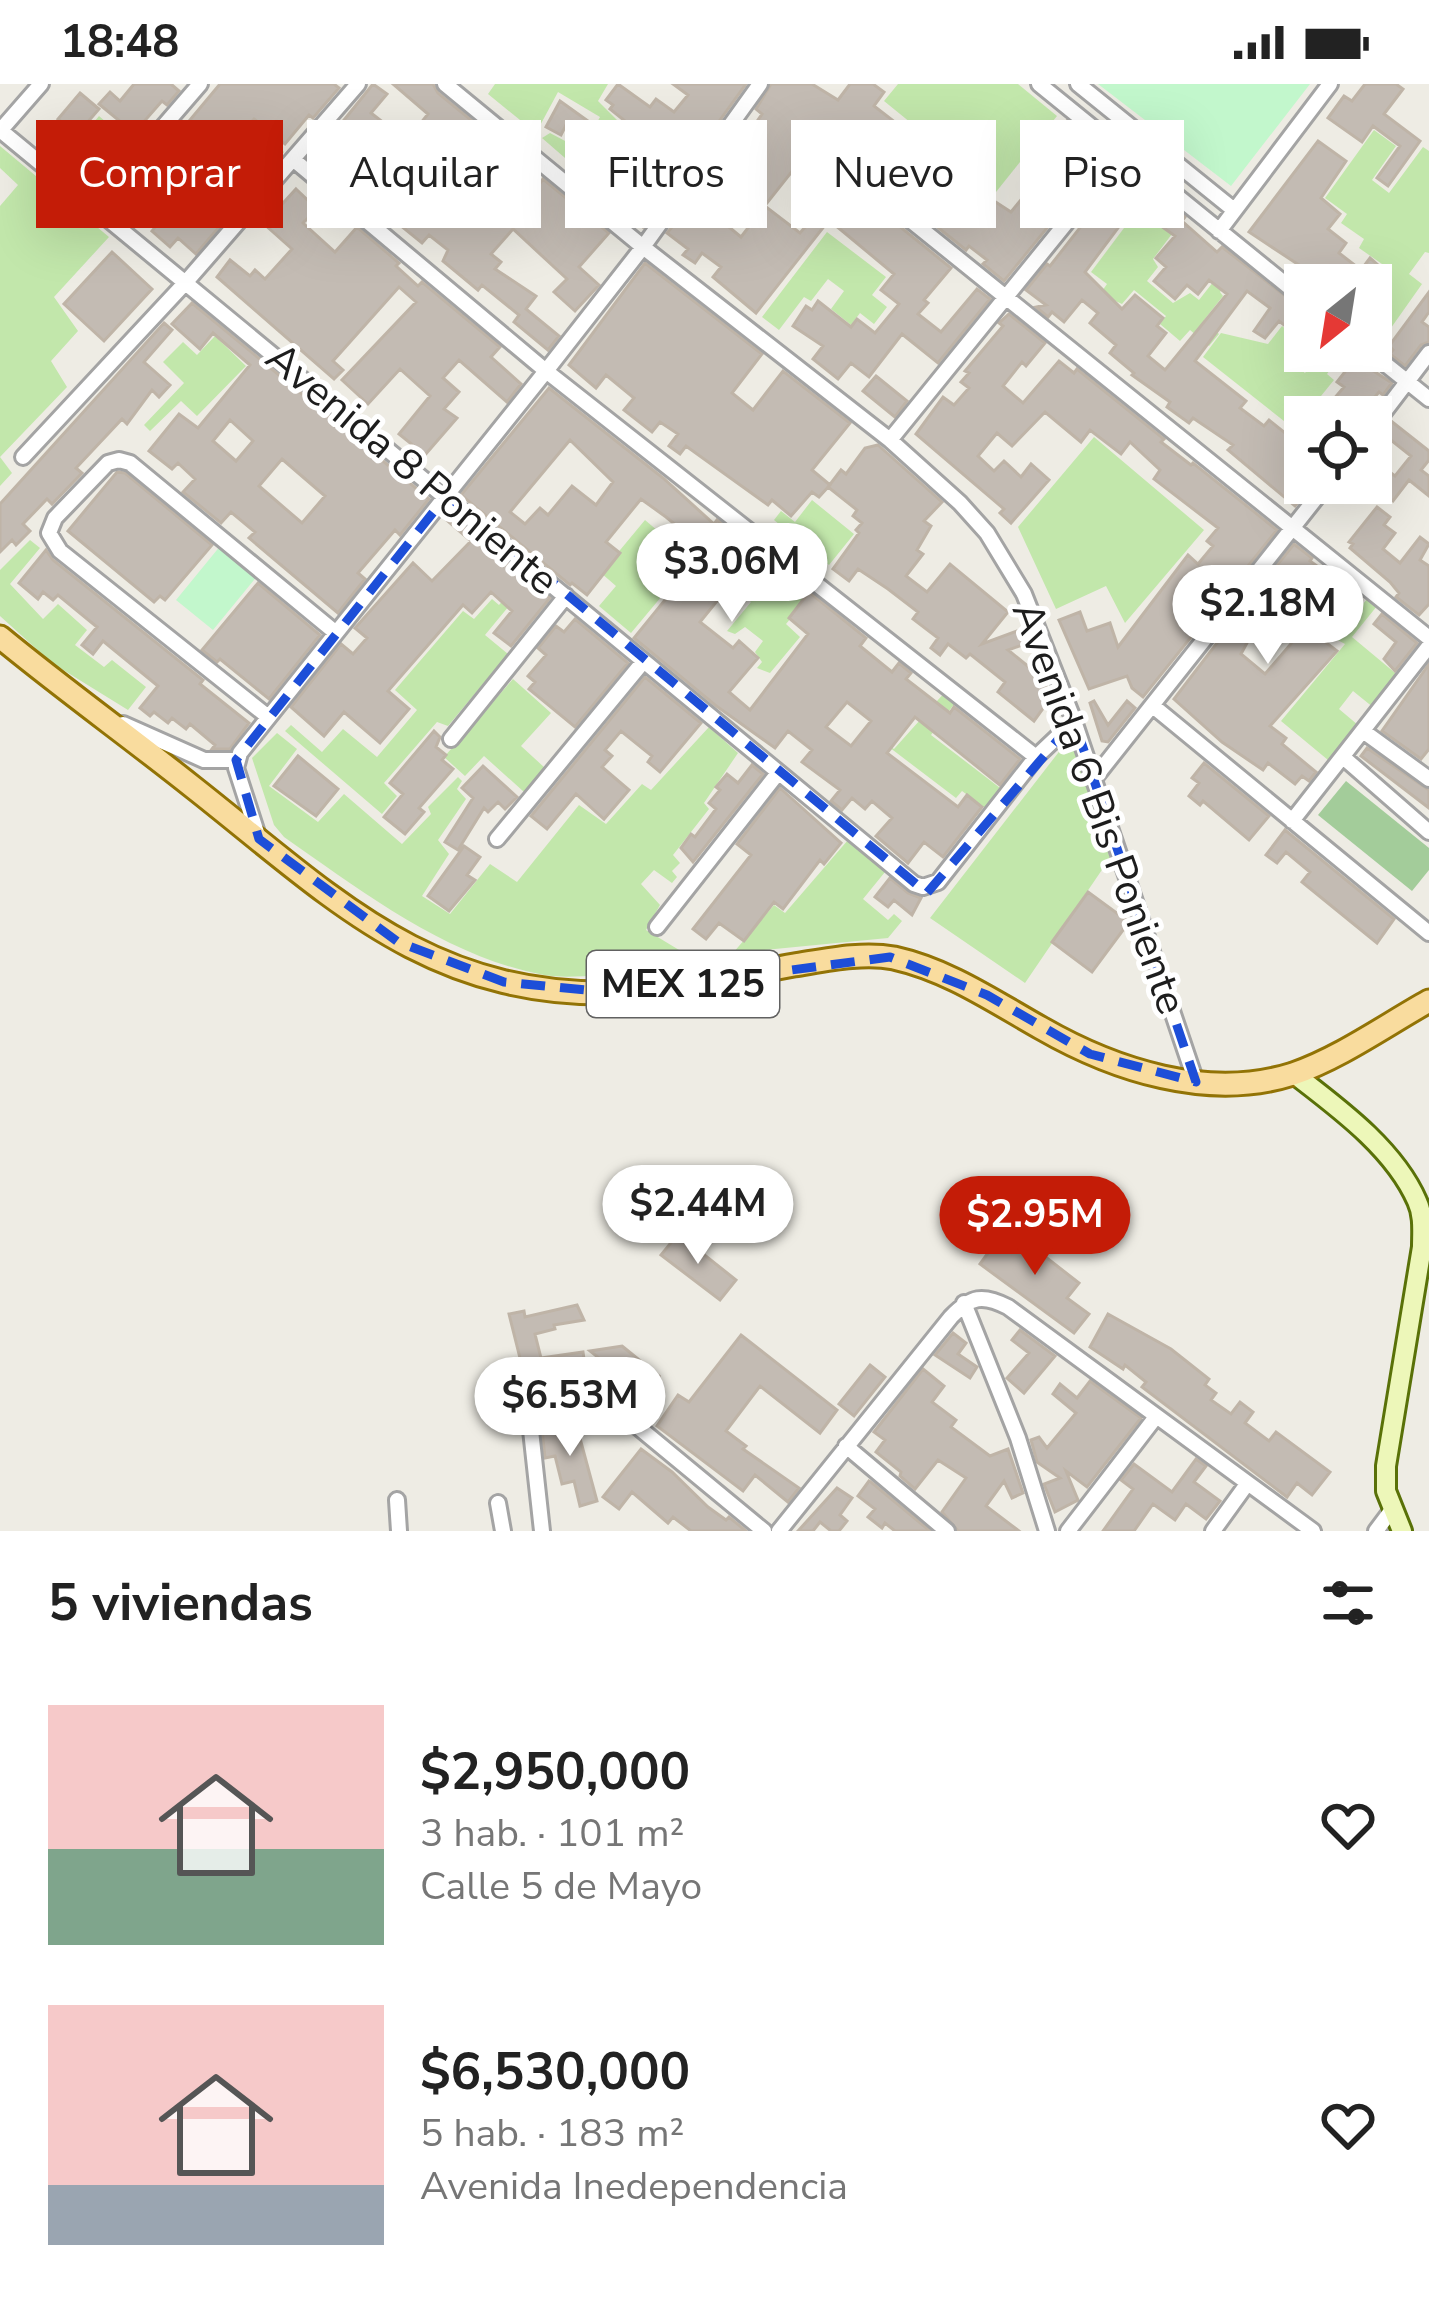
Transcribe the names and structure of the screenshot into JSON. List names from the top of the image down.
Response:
{
  "streets": {
    "main road": ["MEX 125"],
    "street": ["Avenida 8 Poniente", "Avenida 6 Bis Poniente"]
  },
  "crossings": [
    ["Avenida 8 Poniente", "Avenida 6 Bis Poniente"],
    ["Avenida 6 Bis Poniente", "MEX 125"]
  ],
  "north": "bottom left",
  "page": {
    "status": "18:48",
    "chip": [
      "Comprar",
      "Alquilar",
      "Filtros",
      "Nuevo",
      "Piso"
    ],
    "price": [
      "$3.06M",
      "$2.18M",
      "$2.44M",
      "$2.95M",
      "$6.53M"
    ],
    "heading": "5 viviendas",
    "list": [
      {
        "name": "$2,950,000",
        "note": "3 hab. · 101 m² · Calle 5 de Mayo"
      },
      {
        "name": "$6,530,000",
        "note": "5 hab. · 183 m² · Avenida Inedependencia"
      }
    ]
  }
}
